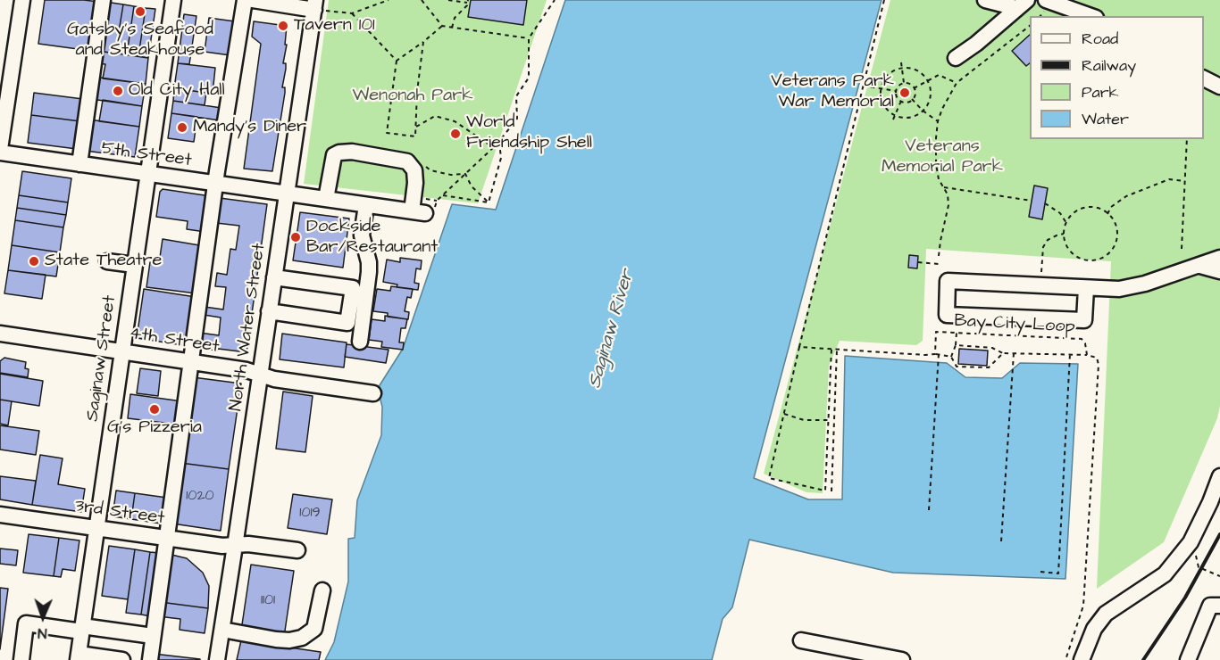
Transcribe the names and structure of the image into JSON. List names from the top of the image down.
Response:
{
  "streets": {
    "street": [
      "5th Street",
      "North Water Street",
      "4th Street",
      "Saginaw Street",
      "3rd Street"
    ],
    "path": ["Bay City Loop"]
  },
  "crossings": [
    ["5th Street", "North Water Street"],
    ["5th Street", "Saginaw Street"],
    ["North Water Street", "4th Street"],
    ["North Water Street", "3rd Street"],
    ["4th Street", "Saginaw Street"],
    ["Saginaw Street", "3rd Street"]
  ],
  "water": ["Saginaw River"],
  "parks": ["Wenonah Park", "Veterans Memorial Park"],
  "places": [
    "Gatsby's Seafood and Steakhouse",
    "Tavern 101",
    "Old City Hall",
    "Veterans Park War Memorial",
    "Mandy's Diner",
    "World Friendship Shell",
    "Dockside Bar/Restaurant",
    "State Theatre",
    "G's Pizzeria"
  ],
  "house_numbers": ["1020", "1019", "1101"],
  "legend": [
    "Road",
    "Railway",
    "Park",
    "Water"
  ],
  "north": "bottom"
}
